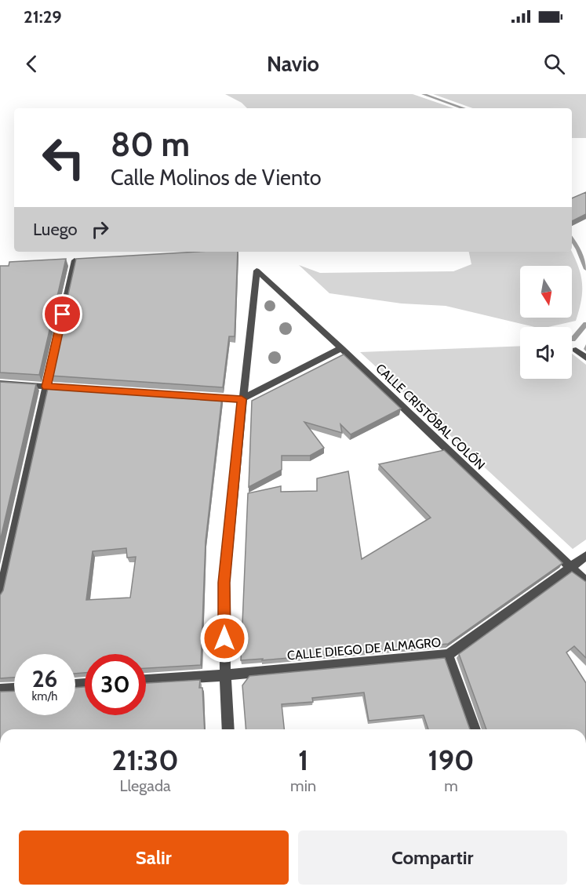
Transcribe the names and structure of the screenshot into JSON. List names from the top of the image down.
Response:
{
  "streets": {
    "street": ["CALLE CRISTÓBAL COLÓN", "CALLE DIEGO DE ALMAGRO"]
  },
  "crossings": [
    ["CALLE CRISTÓBAL COLÓN", "CALLE DIEGO DE ALMAGRO"]
  ],
  "north": "bottom",
  "page": {
    "status": "21:29",
    "header": "Navio",
    "turn": ["80 m", "Calle Molinos de Viento"],
    "then": "Luego",
    "speed": "26 km/h",
    "limit": "30",
    "eta": [
      "21:30",
      "Llegada",
      "1",
      "min",
      "190",
      "m"
    ],
    "buttons": ["Salir", "Compartir"]
  }
}
